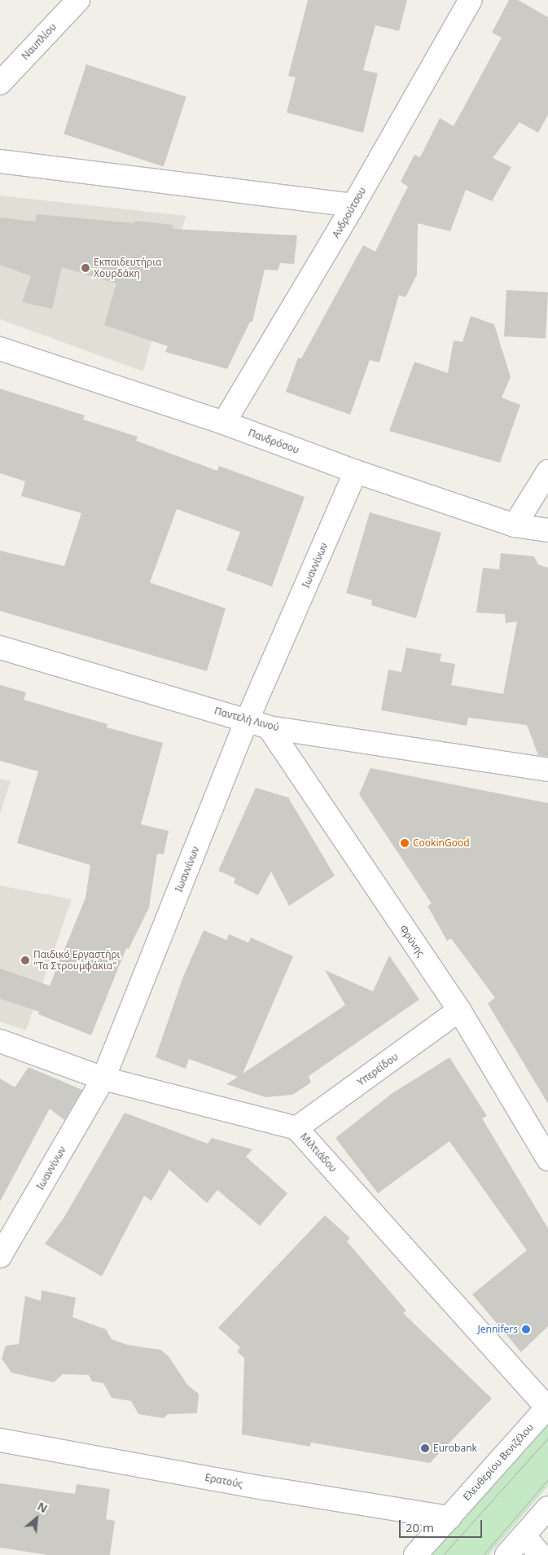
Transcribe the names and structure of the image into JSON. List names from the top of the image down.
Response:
{
  "streets": {
    "street": [
      "Ναυπλίου",
      "Ανδρούτσου",
      "Πανδρόσου",
      "Ιωαννίνων",
      "Παντελή Λινού",
      "Φρύνης",
      "Υπερείδου",
      "Μιλτιάδου",
      "Ελευθερίου Βενιζέλου",
      "Ερατούς"
    ]
  },
  "crossings": [
    ["Ανδρούτσου", "Πανδρόσου"],
    ["Πανδρόσου", "Ιωαννίνων"],
    ["Ιωαννίνων", "Παντελή Λινού"],
    ["Ιωαννίνων", "Μιλτιάδου"],
    ["Παντελή Λινού", "Φρύνης"],
    ["Φρύνης", "Υπερείδου"],
    ["Υπερείδου", "Μιλτιάδου"],
    ["Μιλτιάδου", "Ελευθερίου Βενιζέλου"],
    ["Ελευθερίου Βενιζέλου", "Ερατούς"]
  ],
  "places": [
    "Εκπαιδευτήρια Χουρδάκη",
    "CookinGood",
    "Παιδικό Εργαστήρι \"Τα Στρουμφάκια\"",
    "Jennifers",
    "Eurobank"
  ],
  "scale_bar": "20 m",
  "north": "top right"
}
